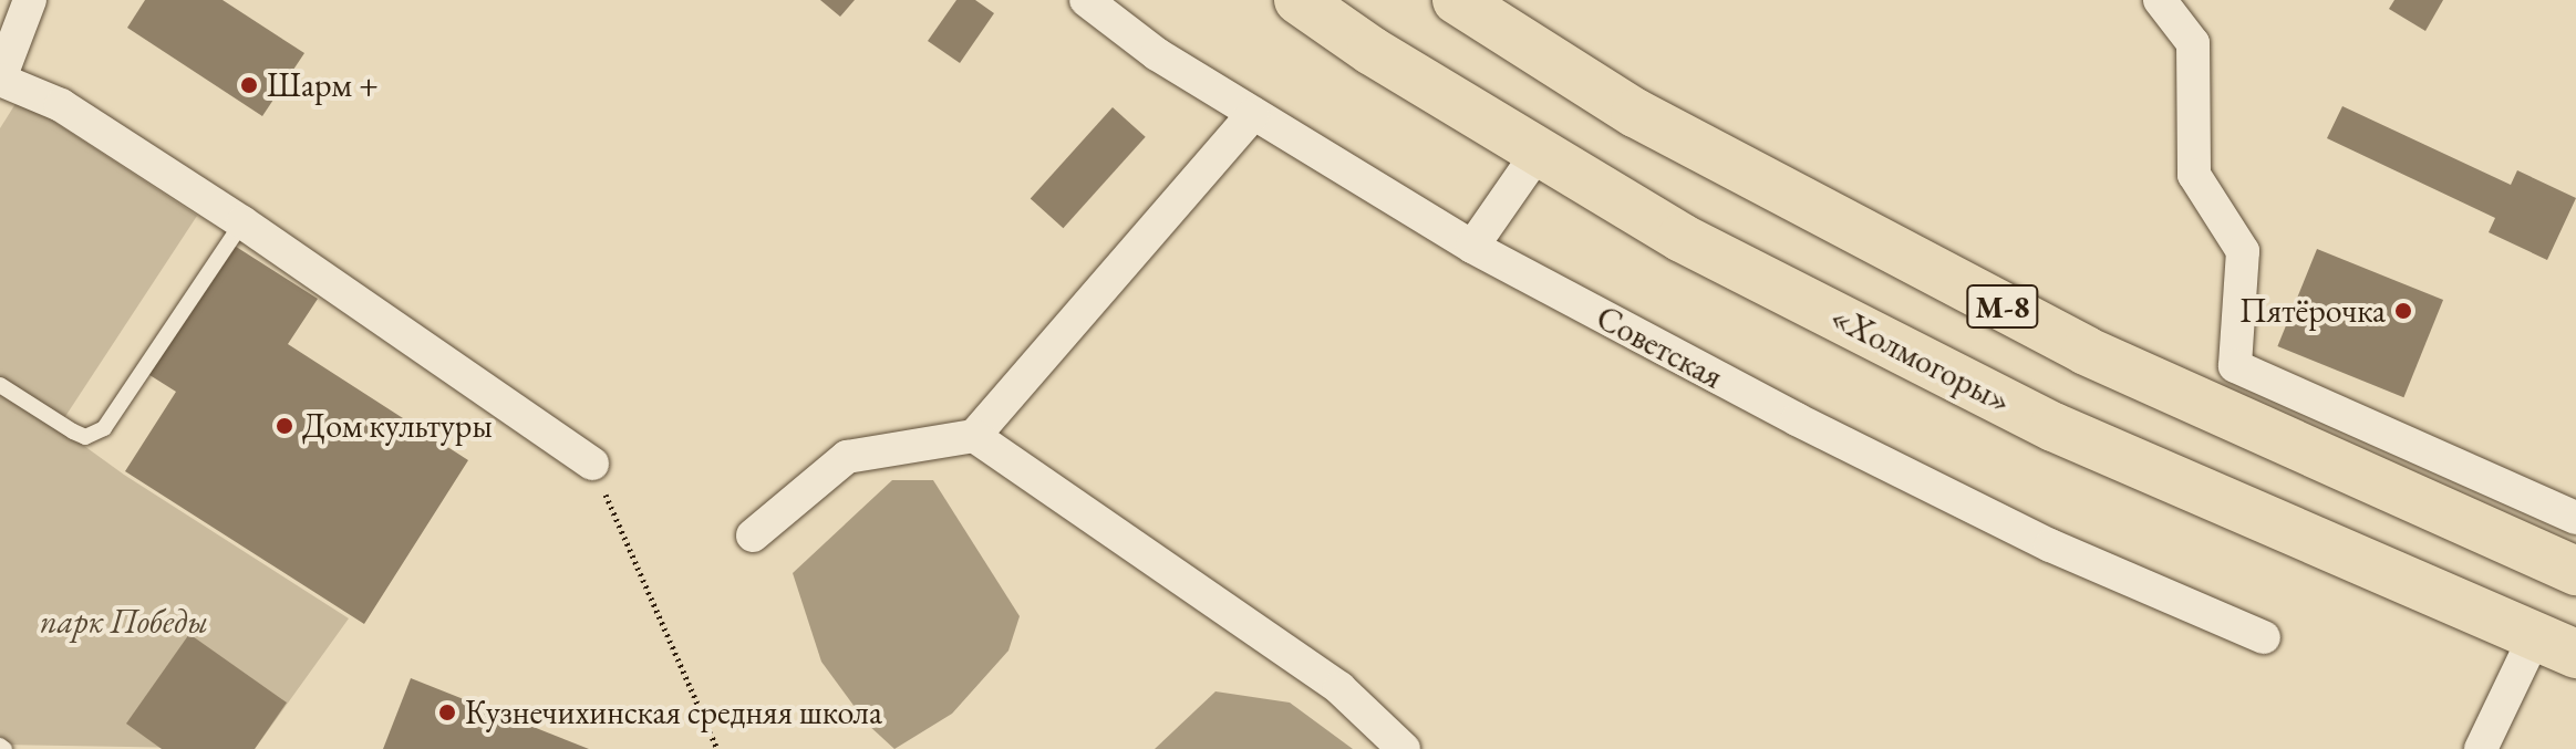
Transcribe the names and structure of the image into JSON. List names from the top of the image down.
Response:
{
  "streets": {
    "highway": ["М-8", "«Холмогоры»"],
    "street": ["Советская"]
  },
  "parks": ["парк Победы"],
  "places": [
    "Шарм +",
    "Пятёрочка",
    "Дом культуры",
    "Кузнечихинская средняя школа"
  ]
}
